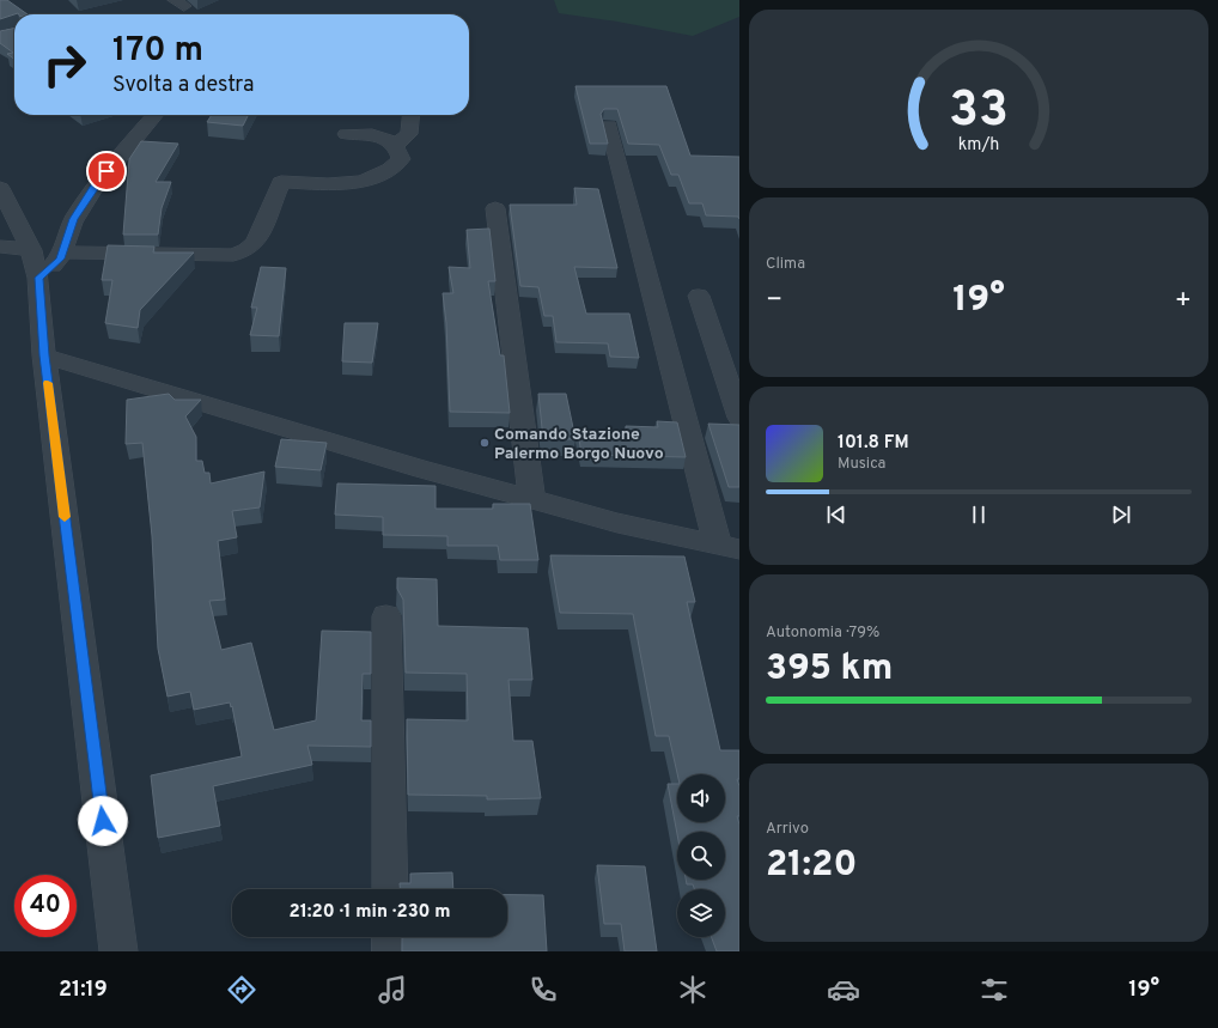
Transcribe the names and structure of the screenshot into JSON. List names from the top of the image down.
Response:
{
  "places": ["Comando Stazione Palermo Borgo Nuovo"],
  "page": {
    "turn": ["170 m", "Svolta a destra"],
    "tile": [
      "Clima",
      ["Autonomia · 79%", "395 km"],
      ["Arrivo", "21:20"]
    ],
    "heat": ["−", "19°", "+"],
    "song": ["101.8 FM", "Musica"],
    "limit": "40",
    "trip": "21:20 · 1 min · 230 m",
    "tabs": ["21:19", "19°"],
    "gauge": ["33", "km/h"]
  }
}
